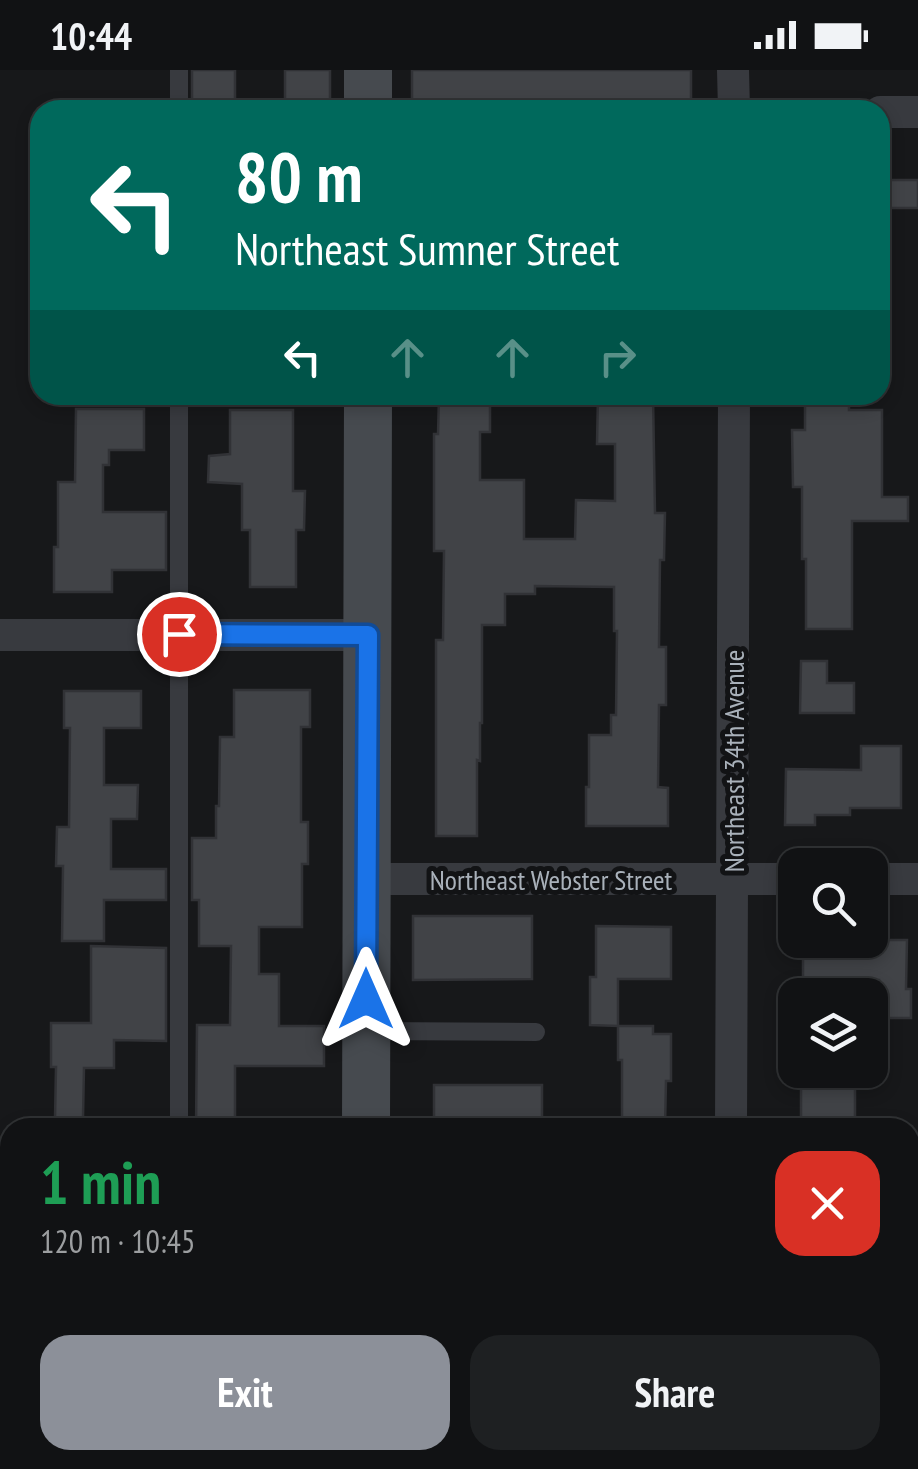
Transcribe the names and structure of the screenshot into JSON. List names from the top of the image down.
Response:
{
  "streets": {
    "street": ["Northeast 34th Avenue", "Northeast Webster Street"]
  },
  "crossings": [
    ["Northeast 34th Avenue", "Northeast Webster Street"]
  ],
  "page": {
    "status": "10:44",
    "turn": ["80 m", "Northeast Sumner Street"],
    "heading": ["1 min", "120 m · 10:45"],
    "buttons": ["Exit", "Share"]
  }
}
